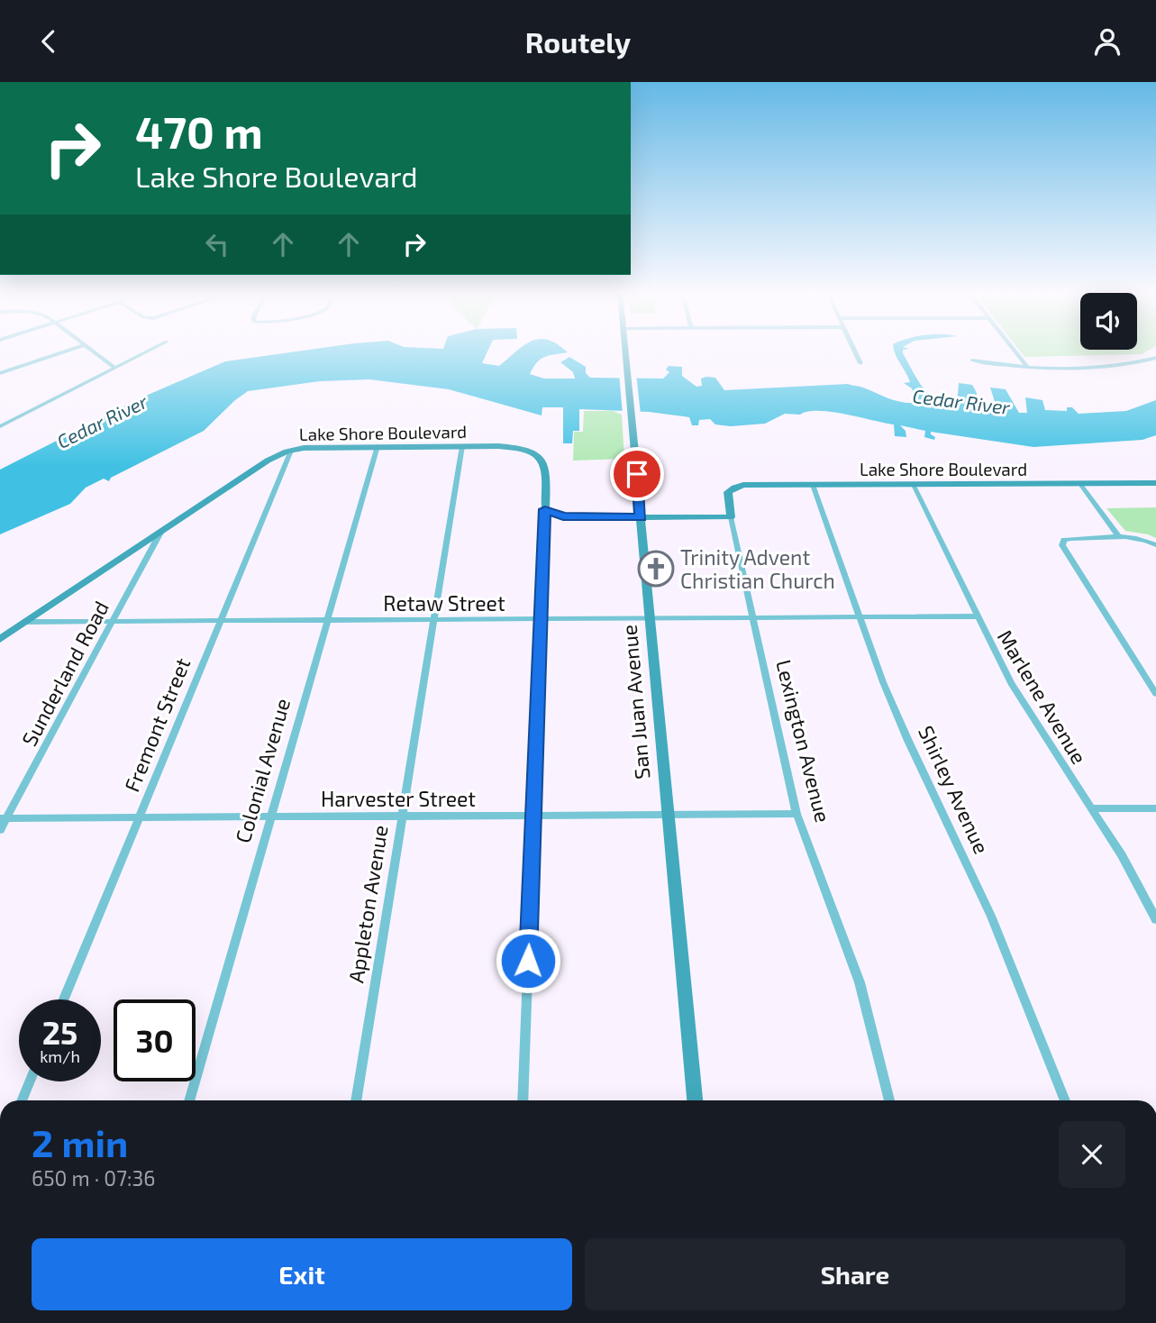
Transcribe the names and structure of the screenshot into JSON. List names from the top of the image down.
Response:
{
  "streets": {
    "street": [
      "Lake Shore Boulevard",
      "Retaw Street",
      "Sunderland Road",
      "Marlene Avenue",
      "San Juan Avenue",
      "Fremont Street",
      "Lexington Avenue",
      "Colonial Avenue",
      "Shirley Avenue",
      "Harvester Street",
      "Appleton Avenue"
    ]
  },
  "crossings": [
    ["Lake Shore Boulevard", "Retaw Street"],
    ["Lake Shore Boulevard", "Sunderland Road"],
    ["Lake Shore Boulevard", "Marlene Avenue"],
    ["Lake Shore Boulevard", "Fremont Street"],
    ["Lake Shore Boulevard", "Lexington Avenue"],
    ["Lake Shore Boulevard", "Colonial Avenue"],
    ["Lake Shore Boulevard", "Shirley Avenue"],
    ["Lake Shore Boulevard", "Appleton Avenue"],
    ["Retaw Street", "Sunderland Road"],
    ["Retaw Street", "Marlene Avenue"],
    ["Retaw Street", "San Juan Avenue"],
    ["Retaw Street", "Fremont Street"],
    ["Retaw Street", "Lexington Avenue"],
    ["Retaw Street", "Colonial Avenue"],
    ["Retaw Street", "Shirley Avenue"],
    ["Retaw Street", "Appleton Avenue"],
    ["Sunderland Road", "Harvester Street"],
    ["San Juan Avenue", "Harvester Street"],
    ["Fremont Street", "Harvester Street"],
    ["Lexington Avenue", "Harvester Street"],
    ["Colonial Avenue", "Harvester Street"],
    ["Harvester Street", "Appleton Avenue"]
  ],
  "water": ["Cedar River"],
  "places": {
    "church": ["Trinity Advent Christian Church"]
  },
  "page": {
    "header": "Routely",
    "turn": ["470 m", "Lake Shore Boulevard"],
    "speed": "25 km/h",
    "limit": "30",
    "heading": ["2 min", "650 m · 07:36"],
    "buttons": ["Exit", "Share"]
  }
}
